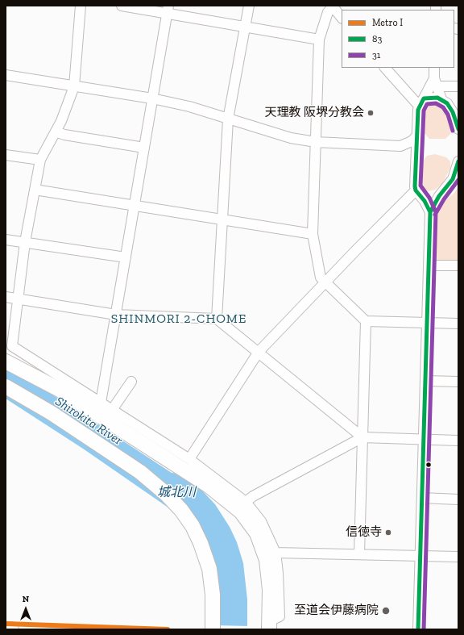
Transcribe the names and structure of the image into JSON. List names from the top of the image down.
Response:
{
  "districts": ["SHINMORI 2-CHOME"],
  "water": ["Shirokita River", "城北川"],
  "places": ["天理教 阪堺分教会", "信徳寺", "至道会伊藤病院"],
  "lines": ["transit line 83", "transit line 31", "metro line I"],
  "legend": ["Metro I", "83", "31"],
  "north": "top"
}
